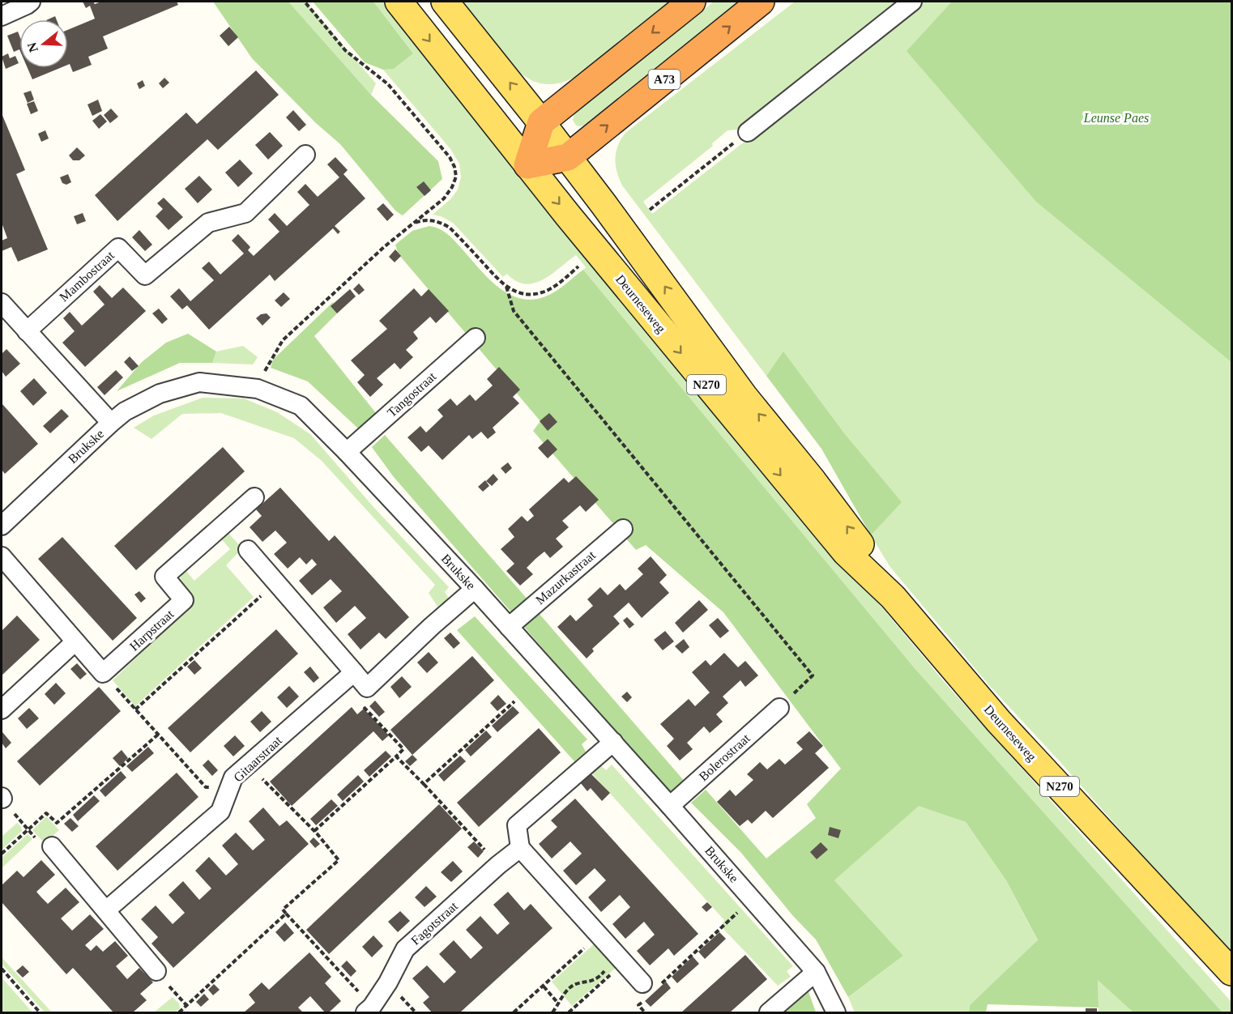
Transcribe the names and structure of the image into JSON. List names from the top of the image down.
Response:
{
  "streets": {
    "highway": ["A73"],
    "main road": ["Deurneseweg", "N270"],
    "street": [
      "Mambostraat",
      "Tangostraat",
      "Brukske",
      "Mazurkastraat",
      "Harpstraat",
      "Bolerostraat",
      "Gitaarstraat",
      "Fagotstraat"
    ]
  },
  "crossings": [
    ["A73", "Deurneseweg"],
    ["Tangostraat", "Brukske"],
    ["Brukske", "Mazurkastraat"],
    ["Brukske", "Bolerostraat"]
  ],
  "parks": ["Leunse Paes"],
  "north": "left"
}
